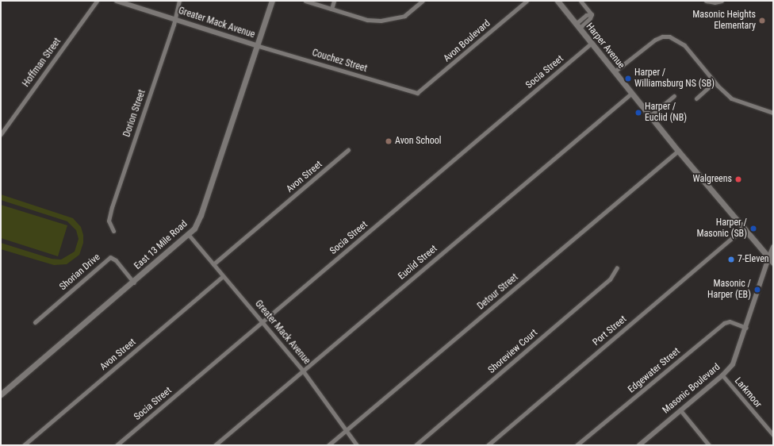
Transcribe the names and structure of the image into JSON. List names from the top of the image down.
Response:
{
  "streets": {
    "main road": ["Harper Avenue", "East 13 Mile Road", "Masonic Boulevard"],
    "street": [
      "Greater Mack Avenue",
      "Avon Boulevard",
      "Couchez Street",
      "Hoffman Street",
      "Socia Street",
      "Dorion Street",
      "Avon Street",
      "Euclid Street",
      "Shorian Drive",
      "Detour Street",
      "Port Street",
      "Shoreview Court",
      "Edgewater Street",
      "Larkmoor"
    ]
  },
  "crossings": [
    ["Greater Mack Avenue", "Couchez Street"],
    ["Greater Mack Avenue", "Socia Street"],
    ["Greater Mack Avenue", "Dorion Street"],
    ["Greater Mack Avenue", "Avon Street"],
    ["Greater Mack Avenue", "East 13 Mile Road"],
    ["Greater Mack Avenue", "Euclid Street"],
    ["Greater Mack Avenue", "Detour Street"],
    ["Avon Boulevard", "Couchez Street"],
    ["Harper Avenue", "Socia Street"],
    ["Harper Avenue", "Euclid Street"],
    ["Harper Avenue", "Detour Street"],
    ["Harper Avenue", "Port Street"],
    ["Harper Avenue", "Masonic Boulevard"],
    ["Couchez Street", "East 13 Mile Road"],
    ["East 13 Mile Road", "Shorian Drive"],
    ["Edgewater Street", "Masonic Boulevard"],
    ["Masonic Boulevard", "Larkmoor"]
  ],
  "places": [
    "Masonic Heights Elementary",
    "Harper / Williamsburg NS (SB)",
    "Harper / Euclid (NB)",
    "Avon School",
    "Walgreens",
    "Harper / Masonic (SB)",
    "7-Eleven",
    "Masonic / Harper (EB)"
  ]
}
